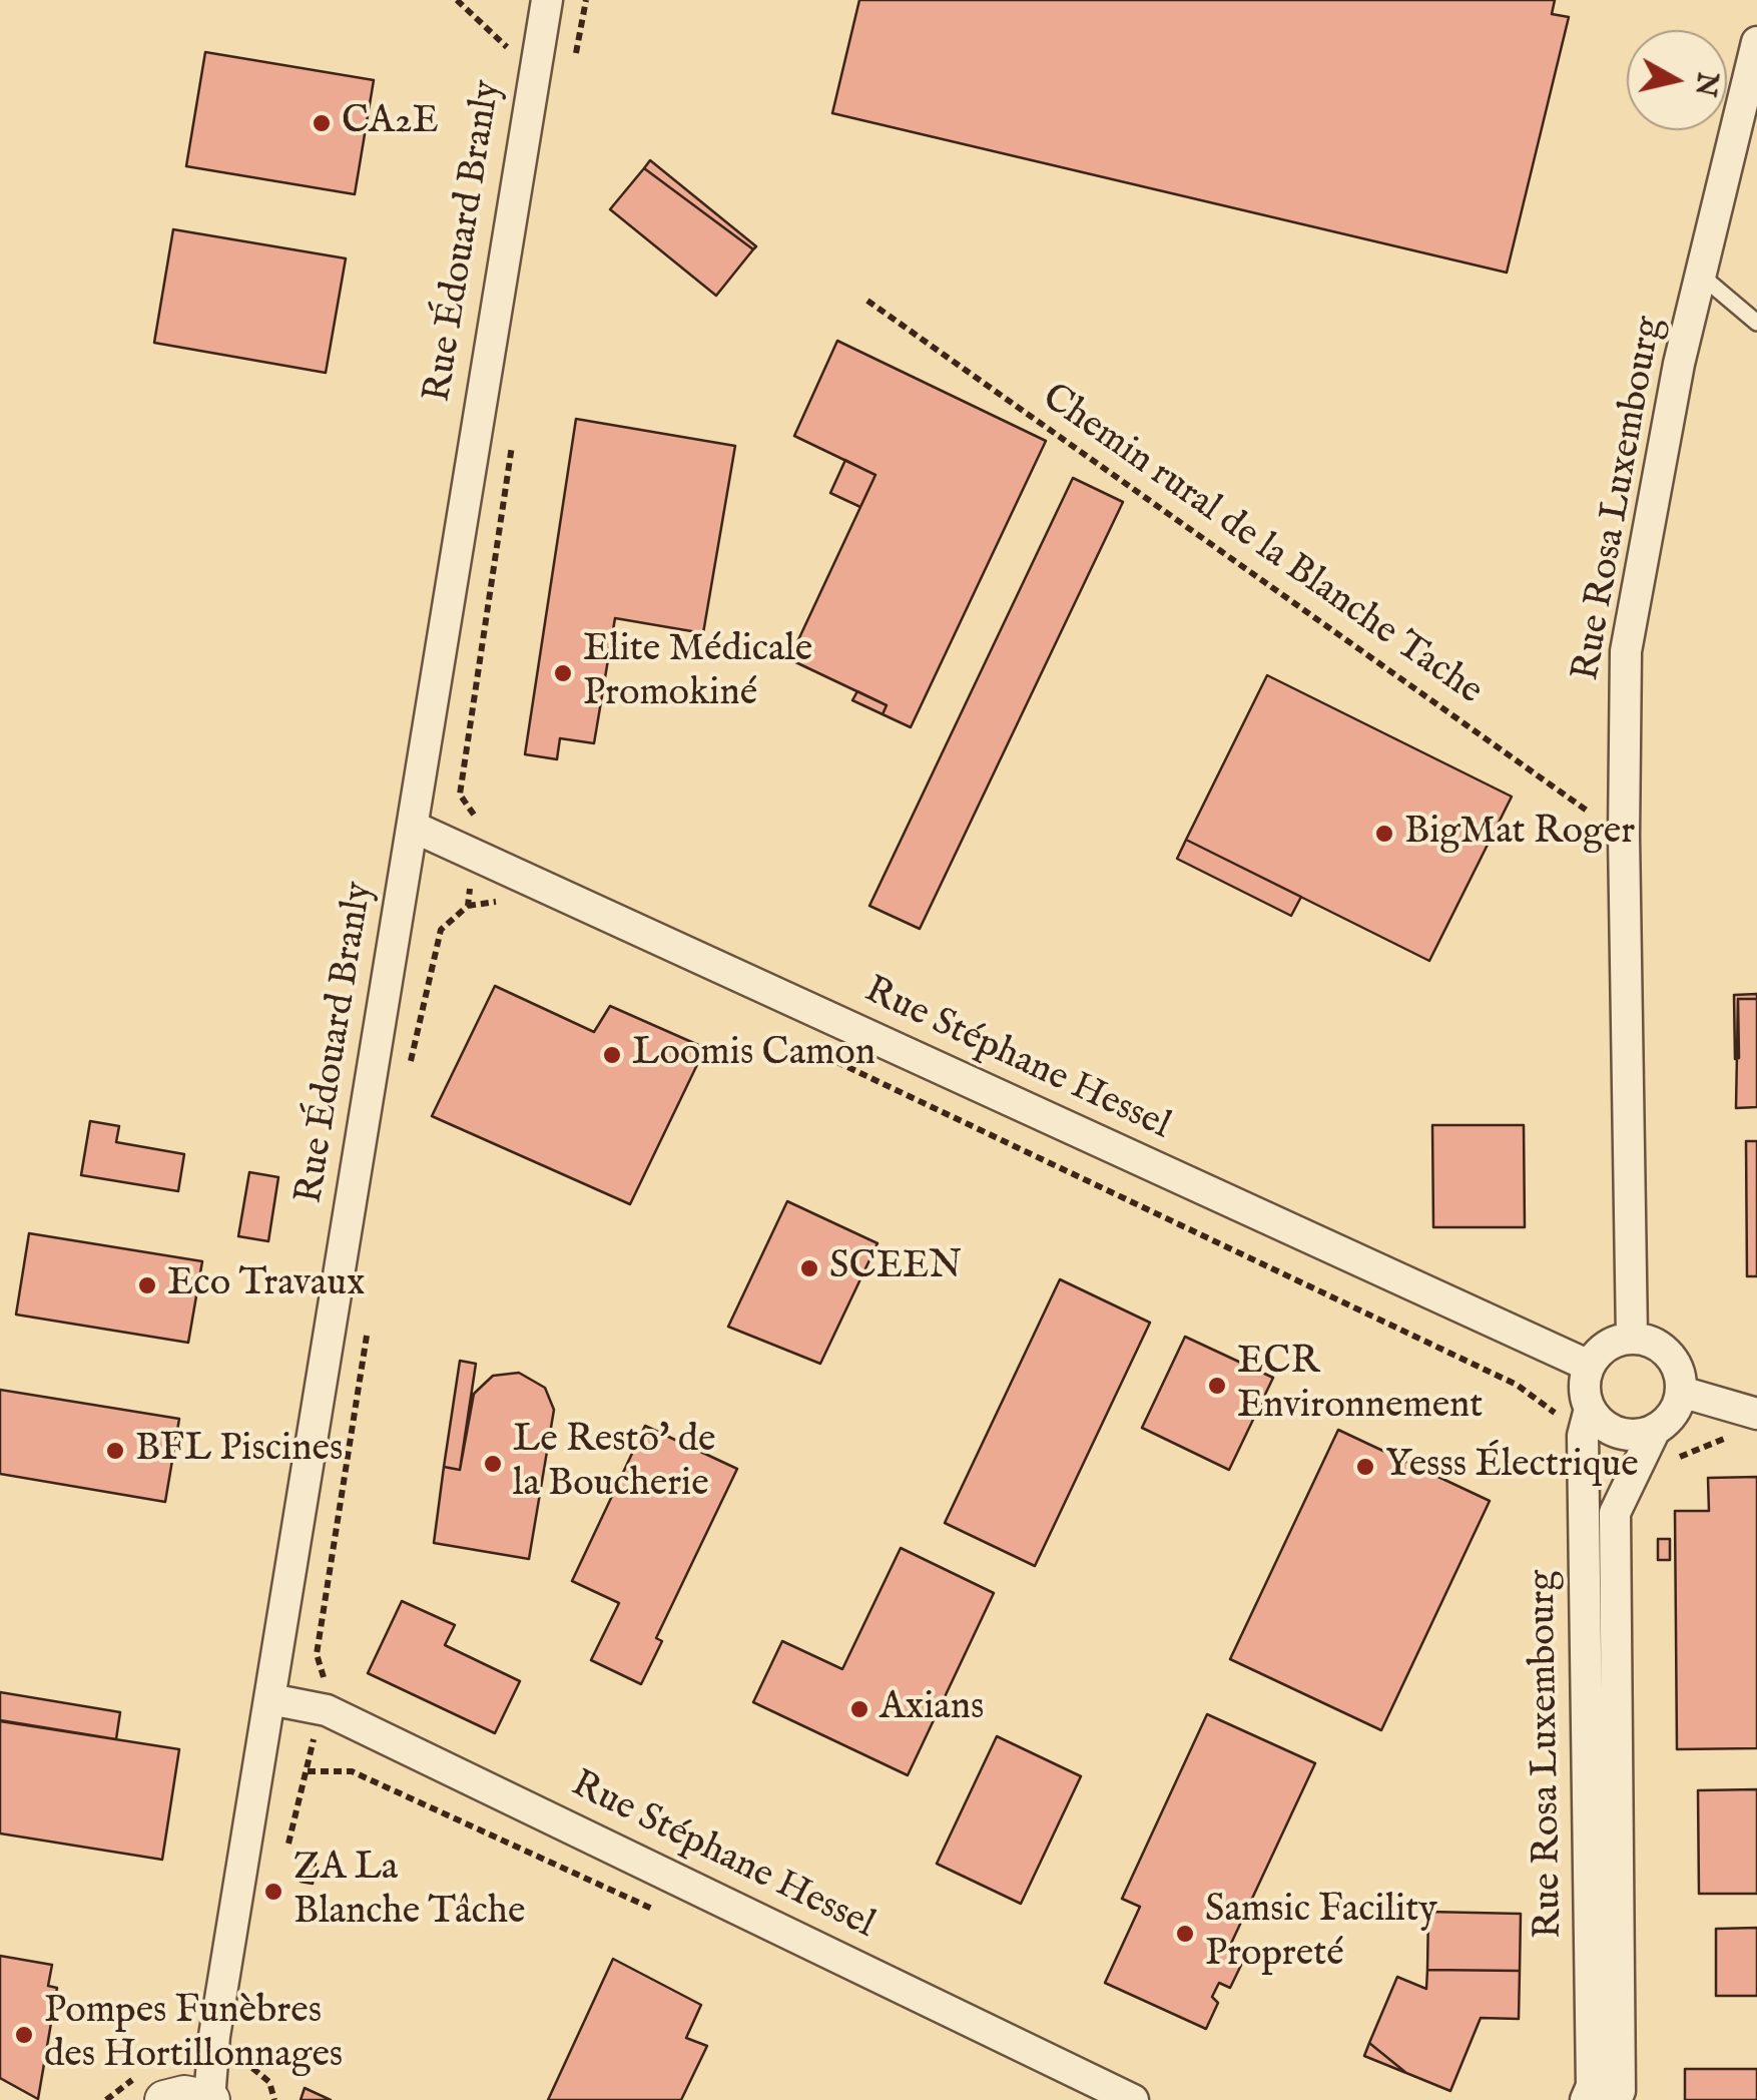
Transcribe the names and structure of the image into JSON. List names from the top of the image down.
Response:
{
  "streets": {
    "street": ["Rue Édouard Branly", "Rue Rosa Luxembourg", "Rue Stéphane Hessel"],
    "path": ["Chemin rural de la Blanche Tache"]
  },
  "crossings": [
    ["Rue Édouard Branly", "Rue Stéphane Hessel"],
    ["Rue Rosa Luxembourg", "Chemin rural de la Blanche Tache"],
    ["Rue Rosa Luxembourg", "Rue Stéphane Hessel"]
  ],
  "places": [
    "CA2E",
    "Elite Médicale Promokiné",
    "BigMat Roger",
    "Loomis Camon",
    "SCEEN",
    "Eco Travaux",
    "ECR Environnement",
    "BFL Piscines",
    "Le Resto' de la Boucherie",
    "Yesss Électrique",
    "Axians",
    "ZA La Blanche Tâche",
    "Samsic Facility Propreté",
    "Pompes Funèbres des Hortillonnages"
  ],
  "north": "right"
}
